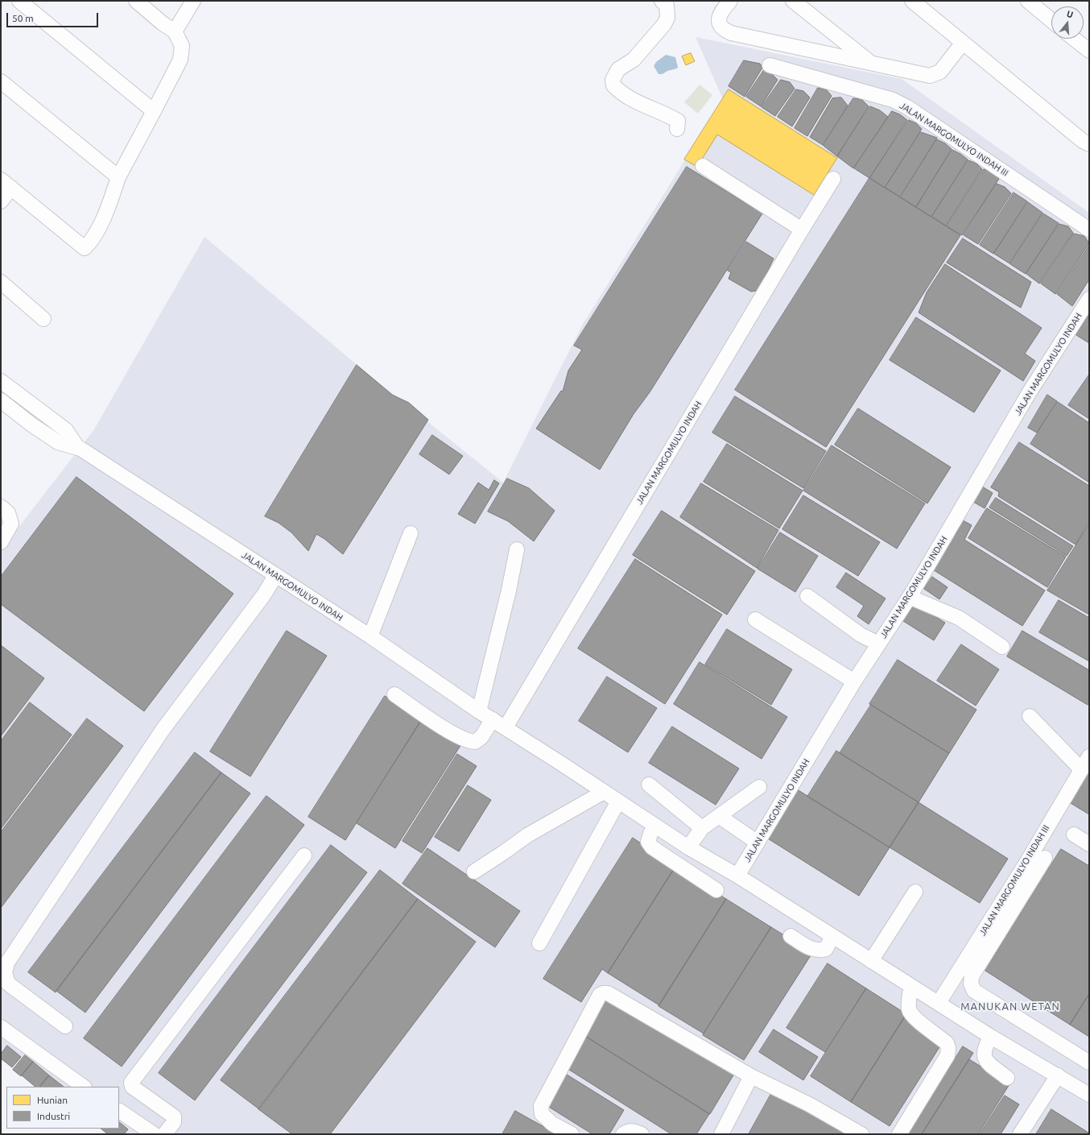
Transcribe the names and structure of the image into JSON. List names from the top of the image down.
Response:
{
  "streets": {
    "street": ["JALAN MARGOMULYO INDAH III", "JALAN MARGOMULYO INDAH"]
  },
  "crossings": [
    ["JALAN MARGOMULYO INDAH III", "JALAN MARGOMULYO INDAH"]
  ],
  "districts": ["MANUKAN WETAN"],
  "legend": ["Hunian", "Industri"],
  "scale_bar": "50 m",
  "north": "top"
}
